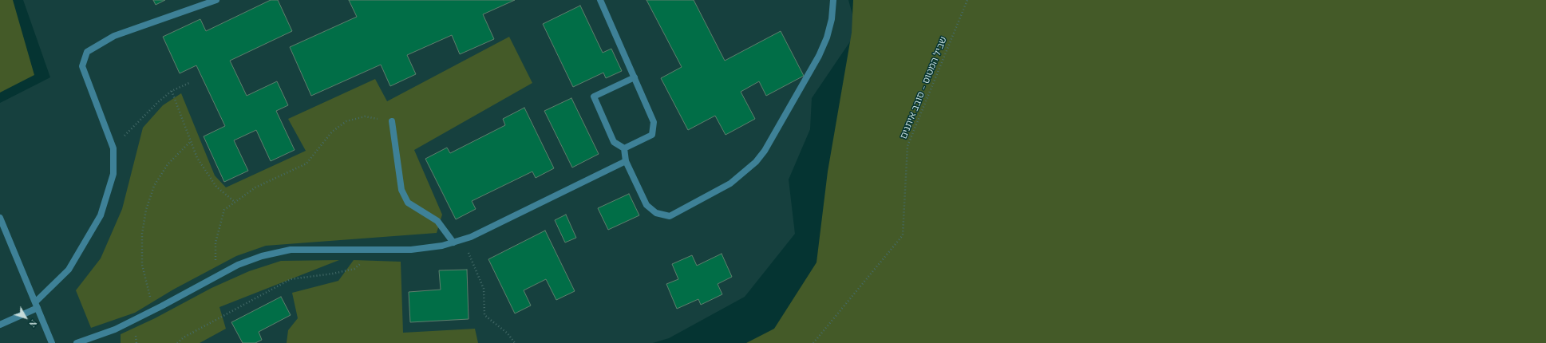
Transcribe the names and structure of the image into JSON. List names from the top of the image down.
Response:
{
  "streets": {
    "path": ["שביל המטוס - סובב איתנים"]
  },
  "north": "bottom right"
}
